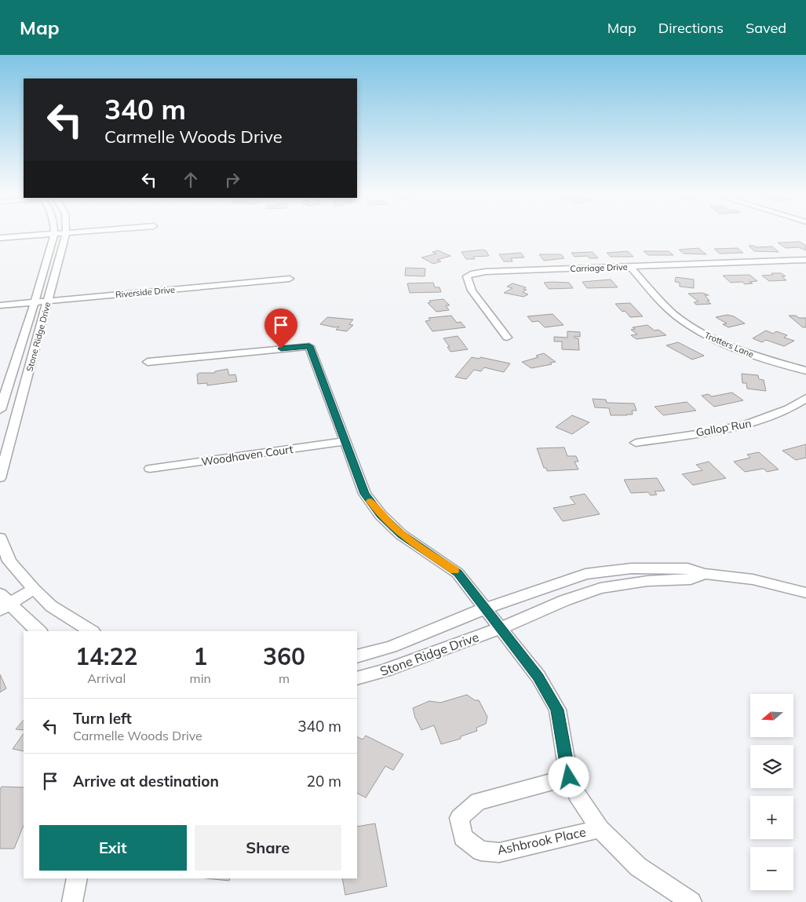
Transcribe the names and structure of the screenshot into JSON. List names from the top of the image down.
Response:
{
  "streets": {
    "street": [
      "Carriage Drive",
      "Riverside Drive",
      "Stone Ridge Drive",
      "Trotters Lane",
      "Gallop Run",
      "Woodhaven Court",
      "Ashbrook Place"
    ]
  },
  "crossings": [
    ["Carriage Drive", "Trotters Lane"],
    ["Riverside Drive", "Stone Ridge Drive"]
  ],
  "north": "left",
  "page": {
    "header": "Map",
    "nav": ["Map", "Directions", "Saved"],
    "turn": ["340 m", "Carmelle Woods Drive"],
    "eta": [
      "14:22",
      "Arrival",
      "1",
      "min",
      "360",
      "m"
    ],
    "map_buttons": ["+", "−"],
    "list": [
      {
        "name": "Turn left",
        "note": "Carmelle Woods Drive",
        "value": "340 m"
      },
      {
        "name": "Arrive at destination",
        "value": "20 m"
      }
    ],
    "buttons": ["Exit", "Share"]
  }
}
